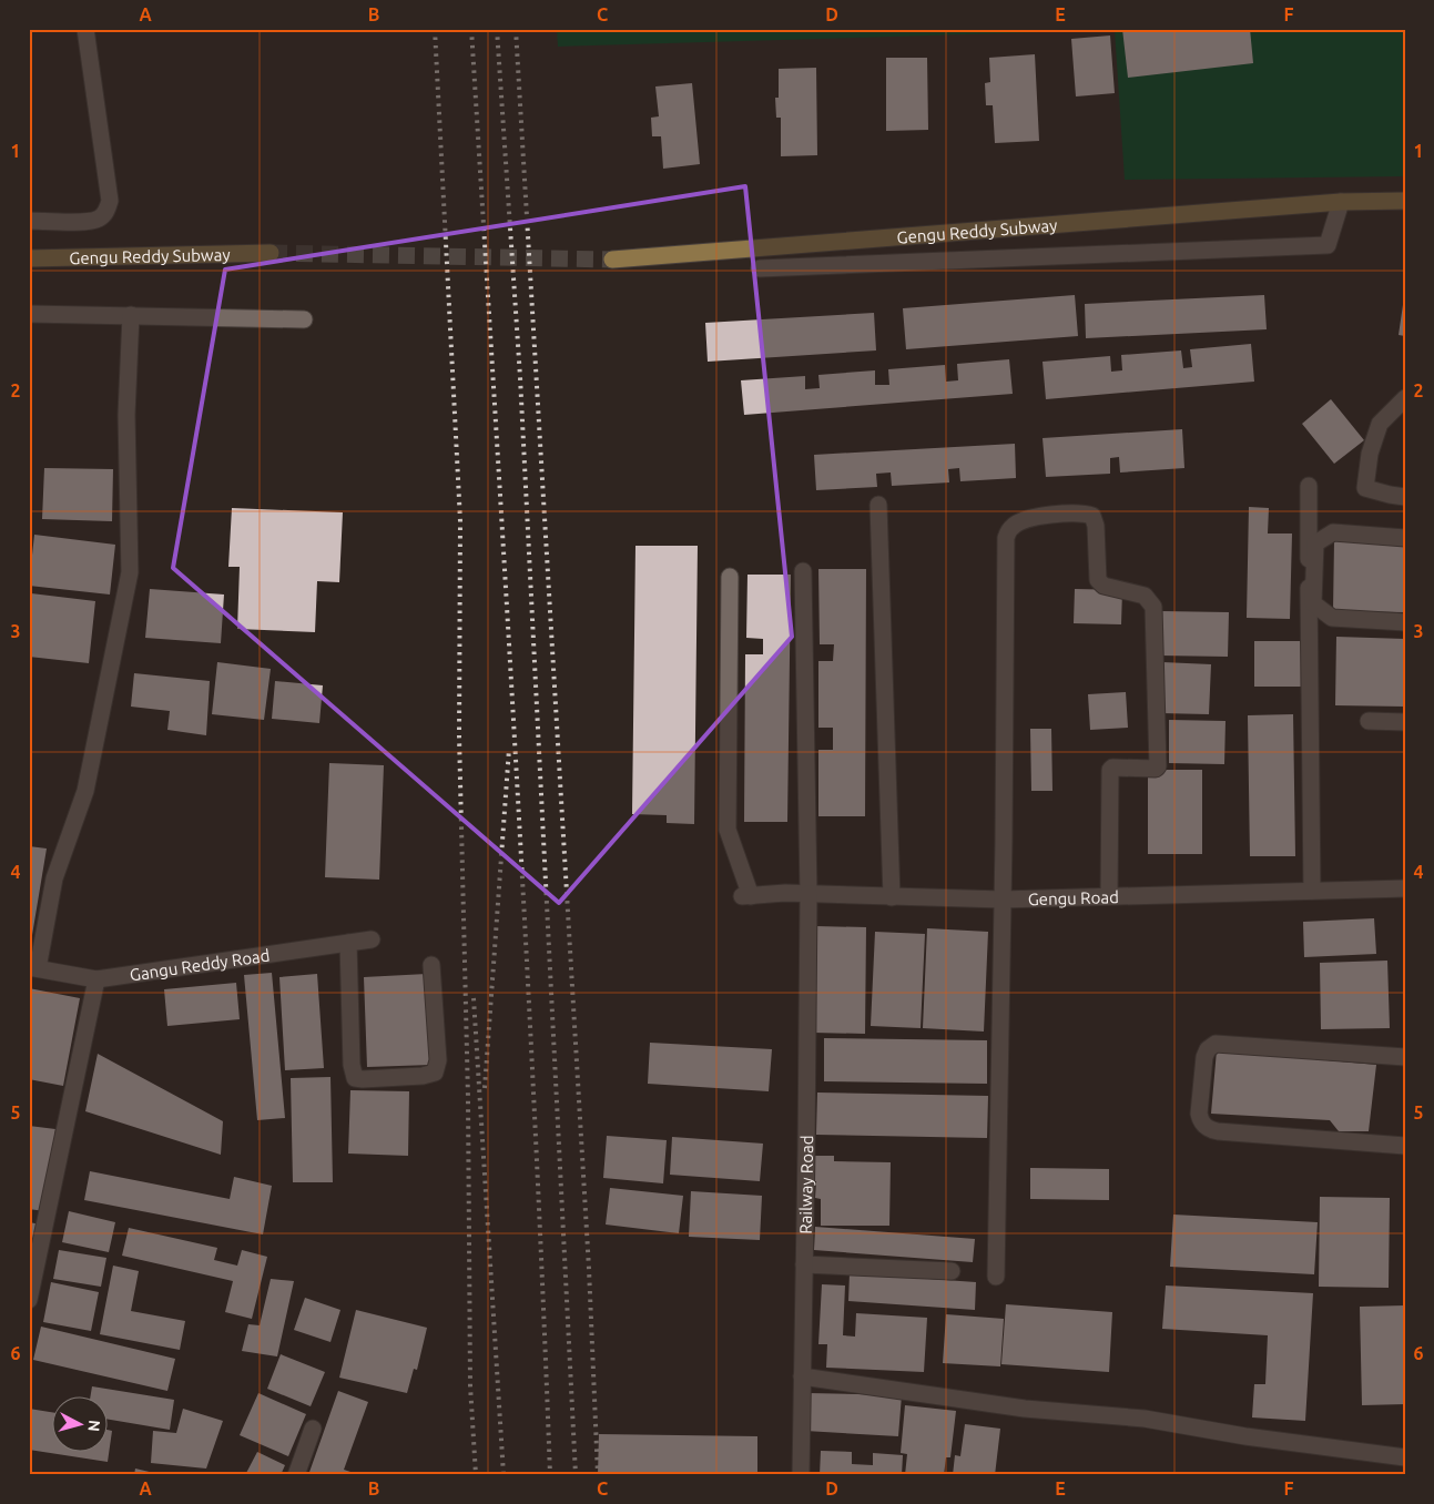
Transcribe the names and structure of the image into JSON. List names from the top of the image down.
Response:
{
  "streets": {
    "main road": ["Gengu Reddy Subway"],
    "street": ["Gengu Road", "Gangu Reddy Road", "Railway Road"]
  },
  "crossings": [
    ["Gengu Road", "Railway Road"]
  ],
  "north": "right",
  "grid": {
    "columns": [
      "A",
      "B",
      "C",
      "D",
      "E",
      "F"
    ],
    "rows": [
      "1",
      "2",
      "3",
      "4",
      "5",
      "6"
    ]
  }
}
